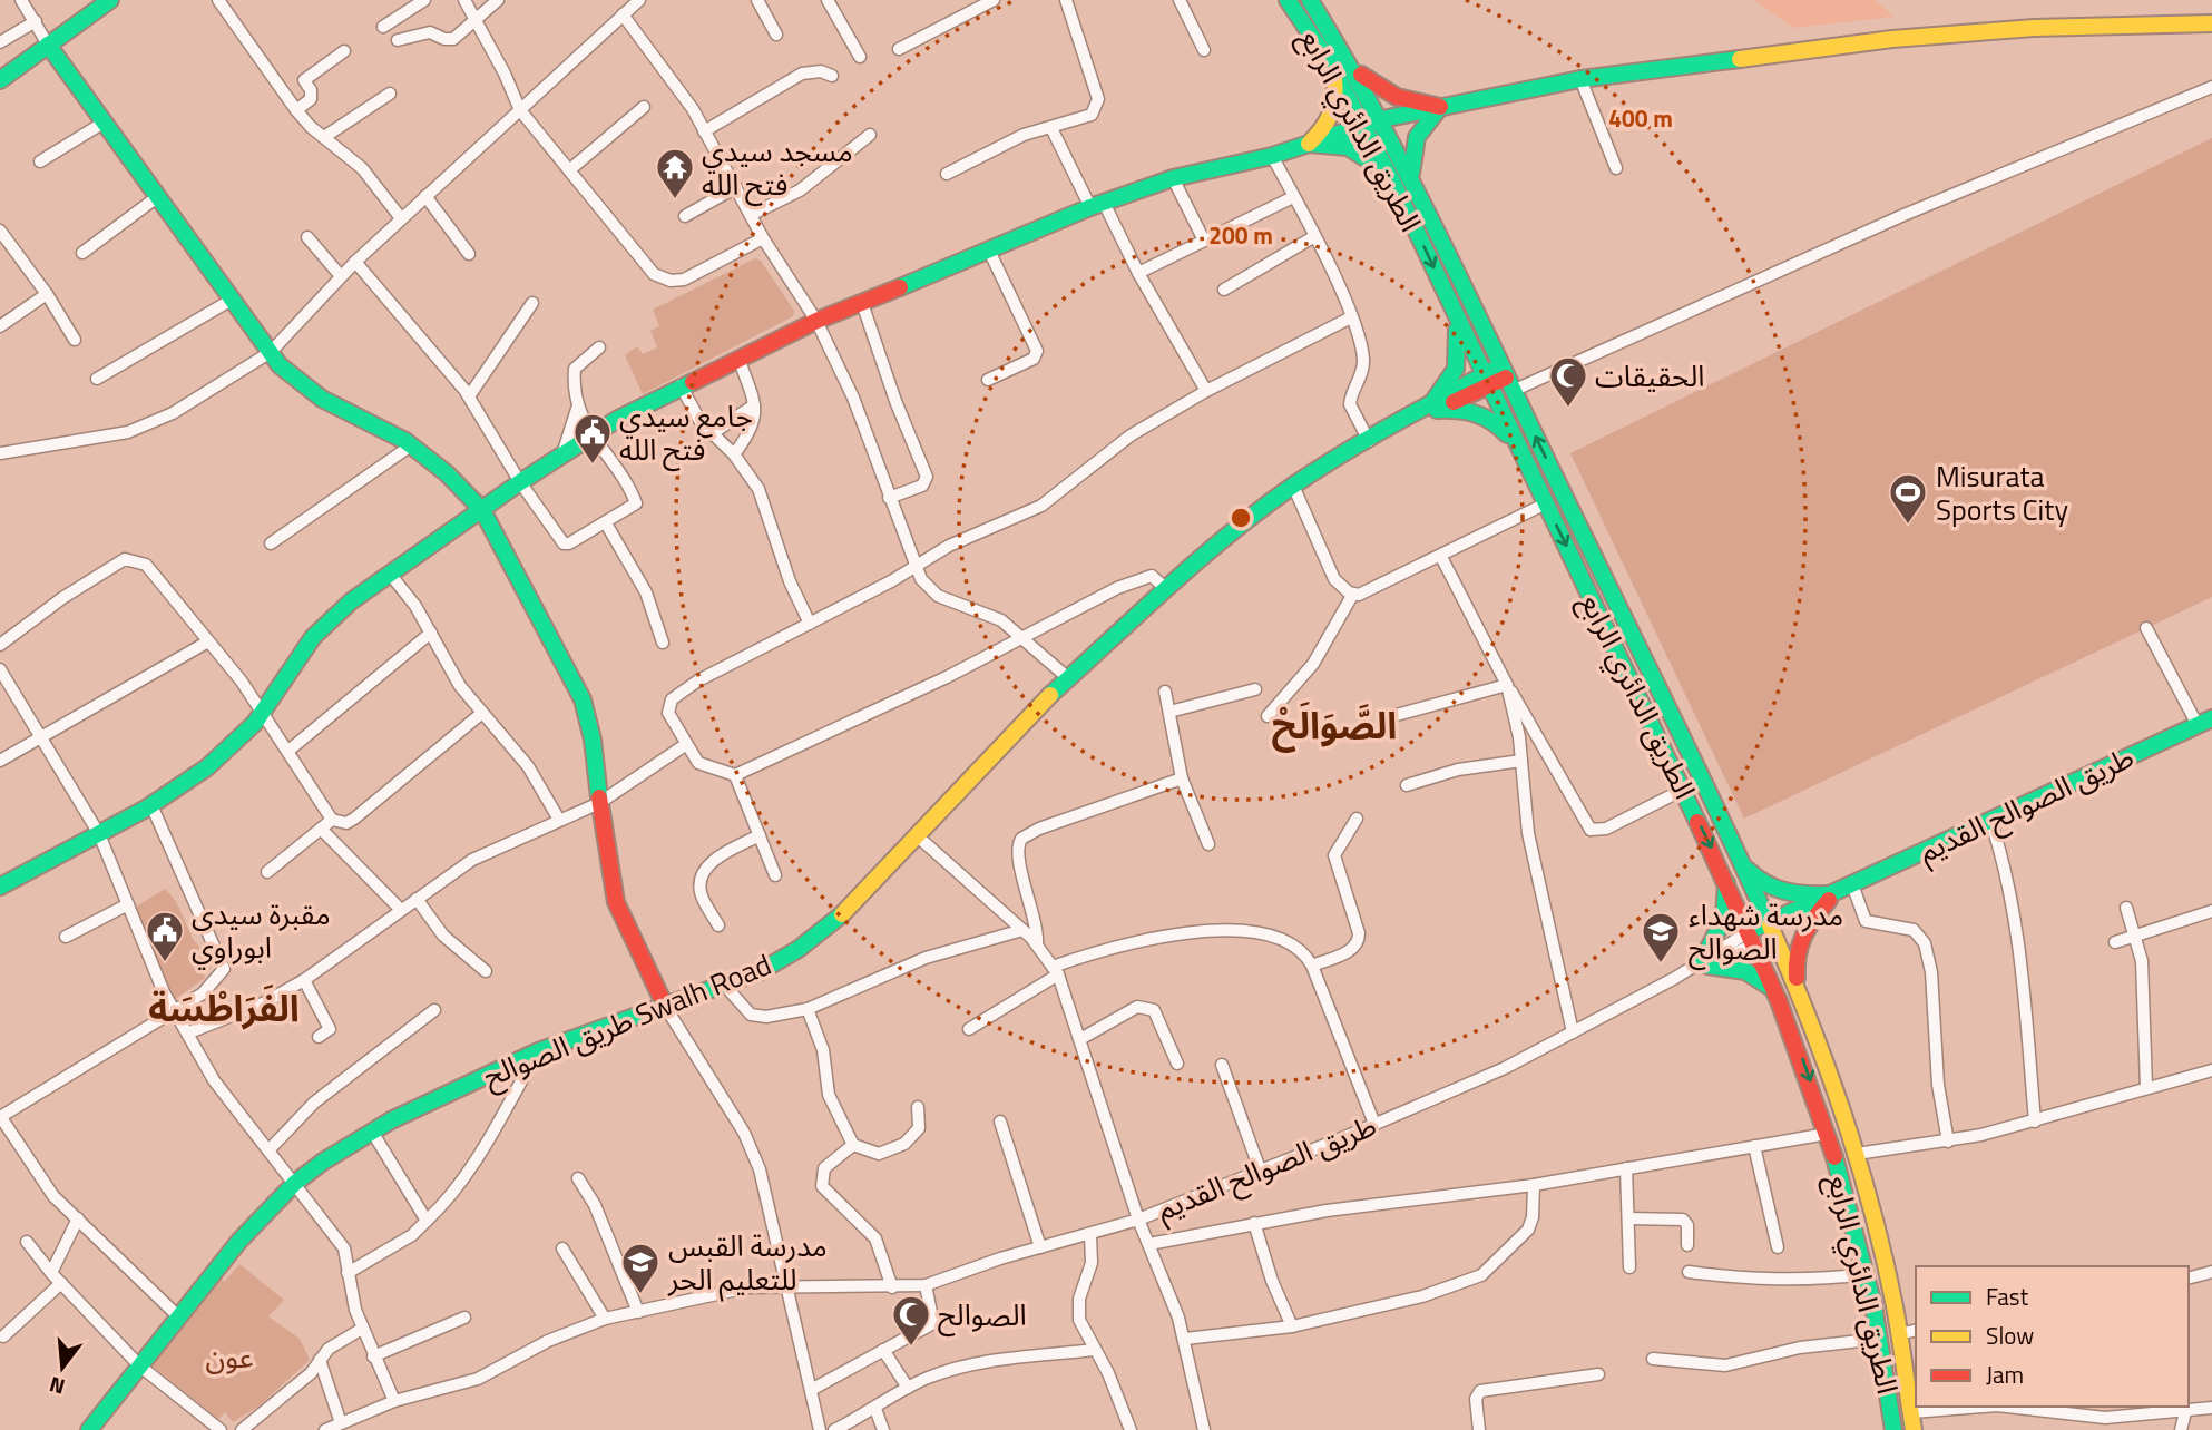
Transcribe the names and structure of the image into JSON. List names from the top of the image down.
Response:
{
  "streets": {
    "street": ["الطريق الدائري الرابع", "طريق الصوالح القديم", "طريق الصوالح Swalh Road"]
  },
  "crossings": [
    ["الطريق الدائري الرابع", "طريق الصوالح القديم"],
    ["الطريق الدائري الرابع", "طريق الصوالح Swalh Road"],
    ["طريق الصوالح القديم", "طريق الصوالح Swalh Road"]
  ],
  "districts": ["الصَّوَالَحْ", "الفَرَاطْسَة"],
  "parks": ["عون"],
  "places": {
    "temple": ["مسجد سيدي فتح الله"],
    "mosque": ["الحقيقات", "الصوالح"],
    "public building": ["جامع سيدي فتح الله", "مقبرة سيدى ابوراوي"],
    "sports": ["Misurata Sports City"],
    "school or university": ["مدرسة شهداء الصوالح", "مدرسة القبس للتعليم الحر"]
  },
  "legend": ["Fast", "Slow", "Jam"],
  "north": "bottom",
  "rings": ["400 m", "200 m"]
}
